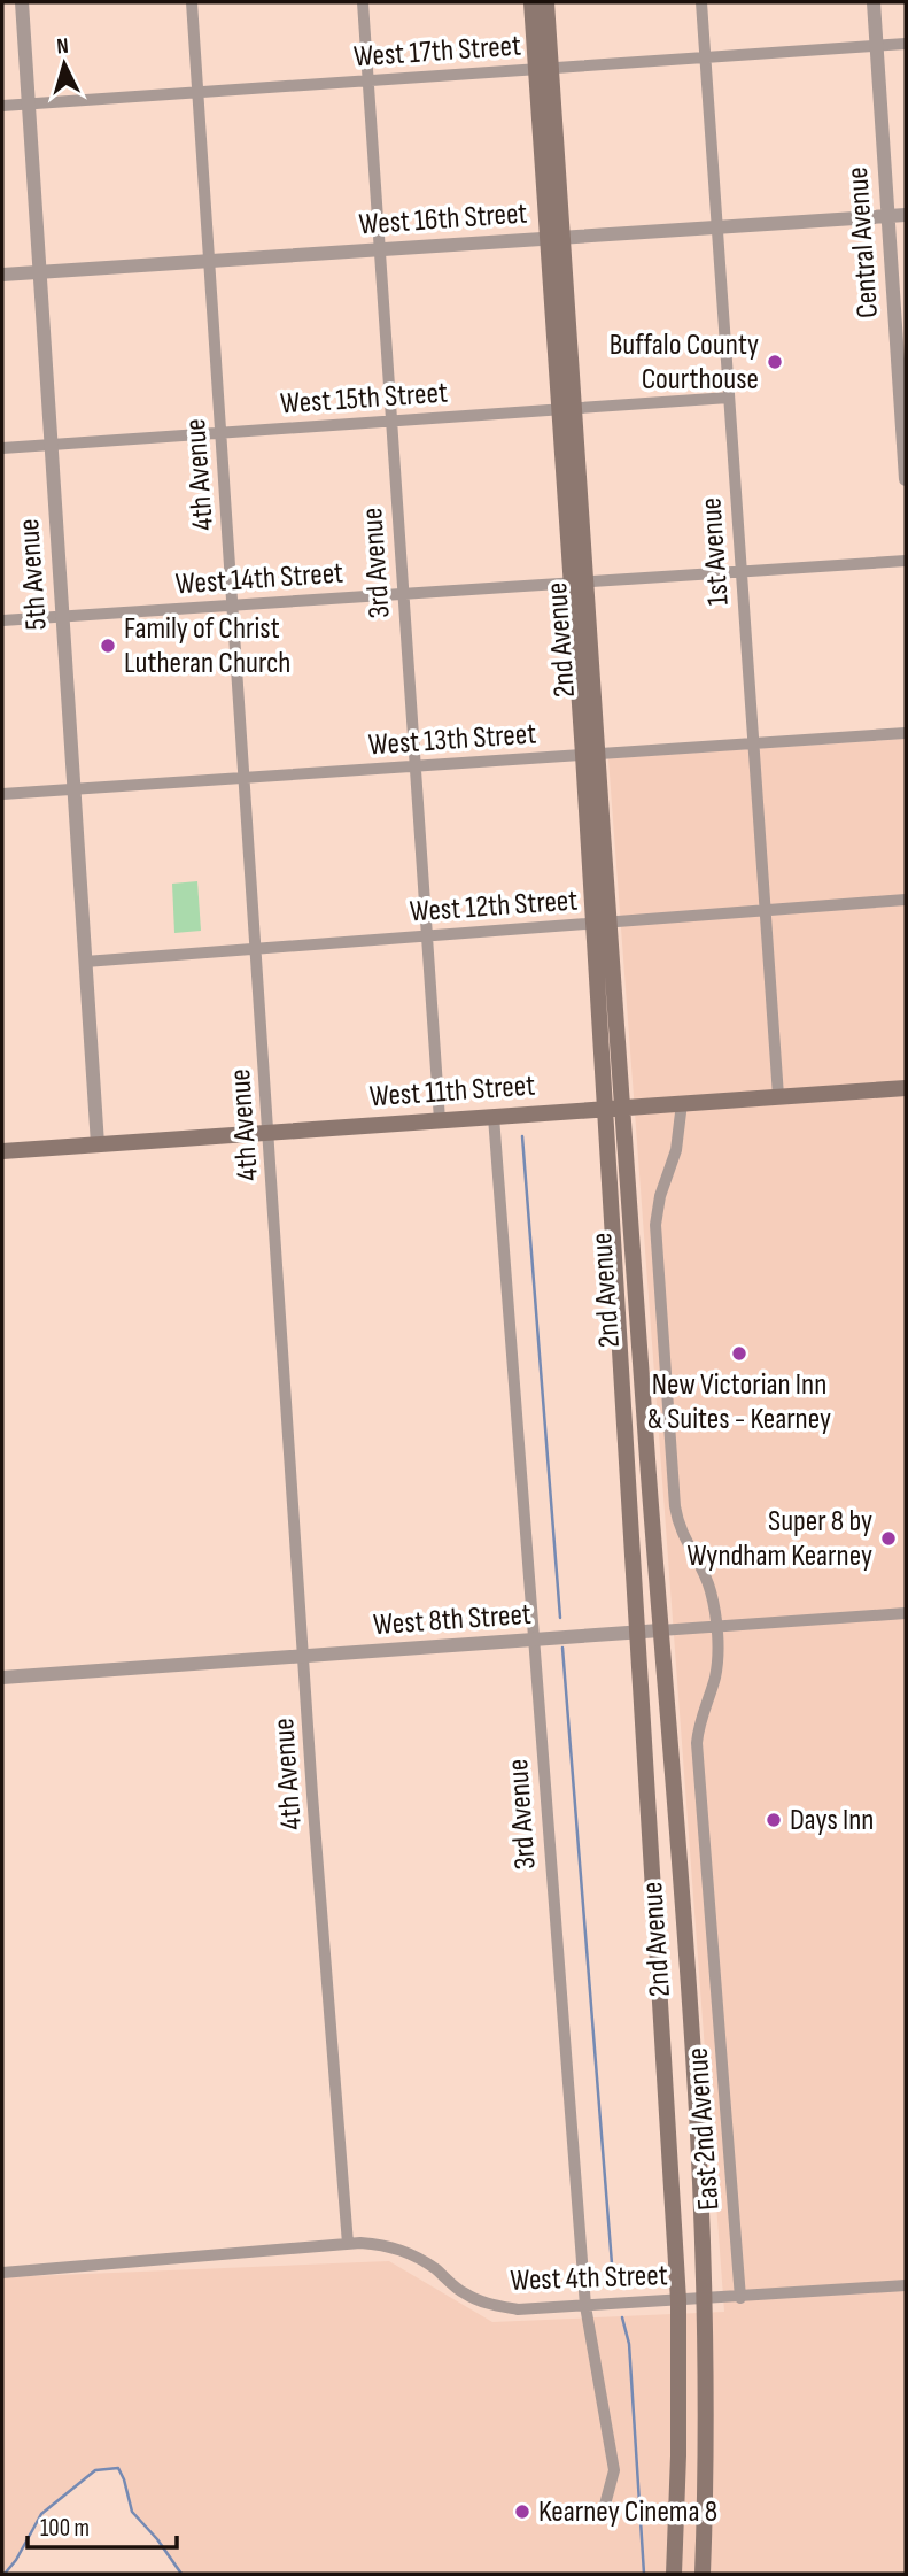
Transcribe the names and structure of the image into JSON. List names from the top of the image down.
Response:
{
  "streets": {
    "main road": ["2nd Avenue", "West 11th Street"],
    "street": [
      "West 17th Street",
      "West 16th Street",
      "Central Avenue",
      "West 15th Street",
      "4th Avenue",
      "1st Avenue",
      "3rd Avenue",
      "5th Avenue",
      "West 14th Street",
      "West 13th Street",
      "West 12th Street",
      "West 8th Street",
      "East 2nd Avenue",
      "West 4th Street"
    ]
  },
  "crossings": [
    ["West 17th Street", "Central Avenue"],
    ["West 17th Street", "4th Avenue"],
    ["West 17th Street", "1st Avenue"],
    ["West 17th Street", "3rd Avenue"],
    ["West 17th Street", "5th Avenue"],
    ["West 17th Street", "2nd Avenue"],
    ["West 16th Street", "Central Avenue"],
    ["West 16th Street", "4th Avenue"],
    ["West 16th Street", "1st Avenue"],
    ["West 16th Street", "3rd Avenue"],
    ["West 16th Street", "5th Avenue"],
    ["West 16th Street", "2nd Avenue"],
    ["West 15th Street", "4th Avenue"],
    ["West 15th Street", "1st Avenue"],
    ["West 15th Street", "3rd Avenue"],
    ["West 15th Street", "5th Avenue"],
    ["West 15th Street", "2nd Avenue"],
    ["4th Avenue", "West 14th Street"],
    ["4th Avenue", "West 13th Street"],
    ["4th Avenue", "West 12th Street"],
    ["4th Avenue", "West 11th Street"],
    ["4th Avenue", "West 8th Street"],
    ["4th Avenue", "West 4th Street"],
    ["1st Avenue", "West 14th Street"],
    ["1st Avenue", "West 13th Street"],
    ["1st Avenue", "West 12th Street"],
    ["1st Avenue", "West 11th Street"],
    ["3rd Avenue", "West 14th Street"],
    ["3rd Avenue", "West 13th Street"],
    ["3rd Avenue", "West 12th Street"],
    ["3rd Avenue", "West 11th Street"],
    ["3rd Avenue", "West 8th Street"],
    ["3rd Avenue", "West 4th Street"],
    ["5th Avenue", "West 14th Street"],
    ["5th Avenue", "West 13th Street"],
    ["5th Avenue", "West 12th Street"],
    ["5th Avenue", "West 11th Street"],
    ["West 14th Street", "2nd Avenue"],
    ["2nd Avenue", "West 13th Street"],
    ["2nd Avenue", "West 12th Street"],
    ["2nd Avenue", "West 11th Street"],
    ["2nd Avenue", "West 8th Street"],
    ["2nd Avenue", "West 4th Street"],
    ["West 11th Street", "East 2nd Avenue"],
    ["West 8th Street", "East 2nd Avenue"],
    ["East 2nd Avenue", "West 4th Street"]
  ],
  "places": [
    "Buffalo County Courthouse",
    "Family of Christ Lutheran Church",
    "New Victorian Inn & Suites - Kearney",
    "Super 8 by Wyndham Kearney",
    "Days Inn",
    "Kearney Cinema 8"
  ],
  "scale_bar": "100 m",
  "north": "top"
}
